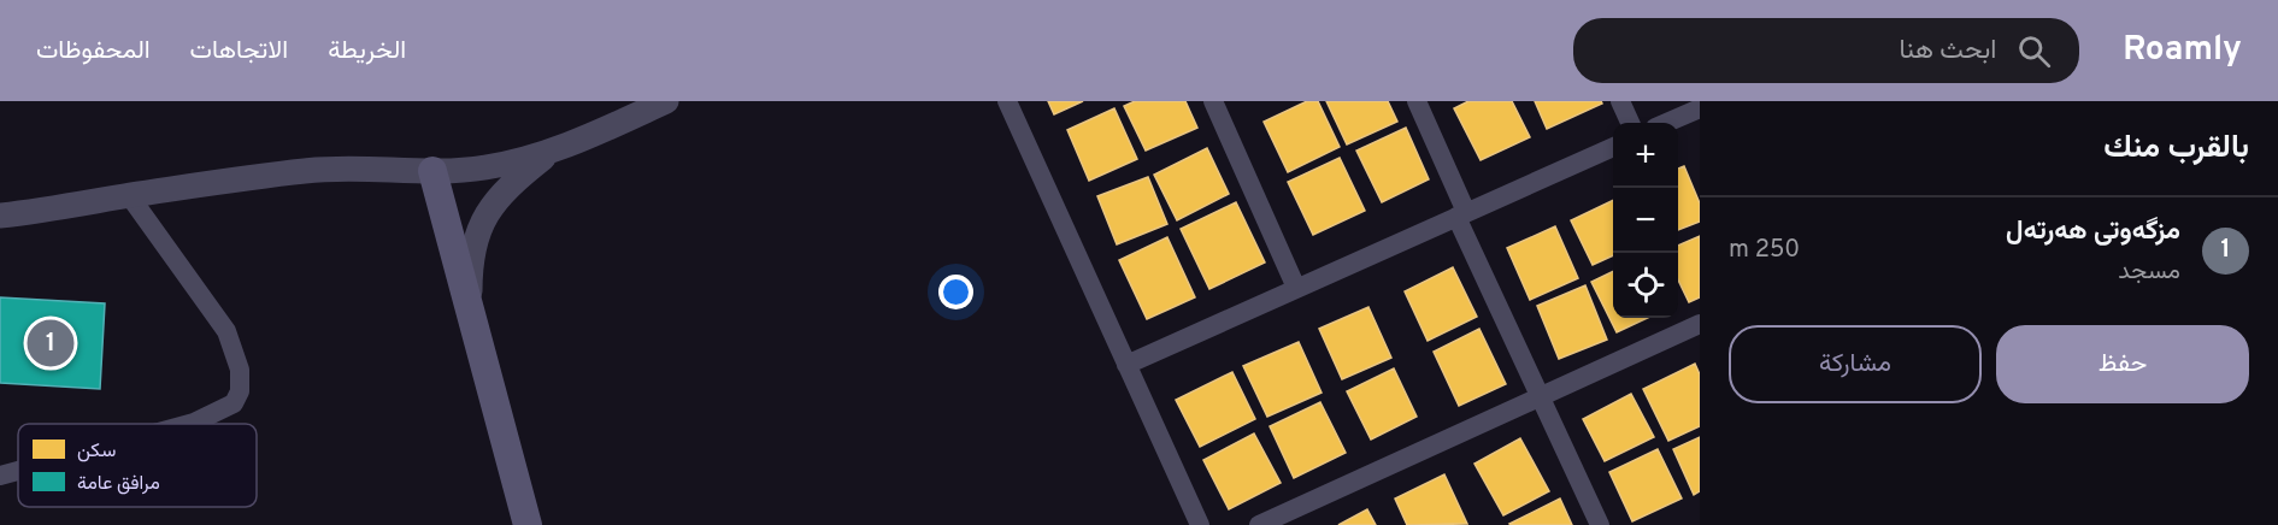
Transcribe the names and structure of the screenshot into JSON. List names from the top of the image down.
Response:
{
  "legend": ["سكن", "مرافق عامة"],
  "page": {
    "header": "Roamly",
    "search": "ابحث هنا",
    "nav": ["الخريطة", "الاتجاهات", "المحفوظات"],
    "heading": "بالقرب منك",
    "map_buttons": ["+", "−"],
    "list": [
      {
        "mark": "1",
        "name": "مزگەوتی ھەرتەل",
        "note": "مسجد",
        "value": "250 m"
      }
    ],
    "buttons": ["حفظ", "مشاركة"],
    "pins": "1"
  }
}
